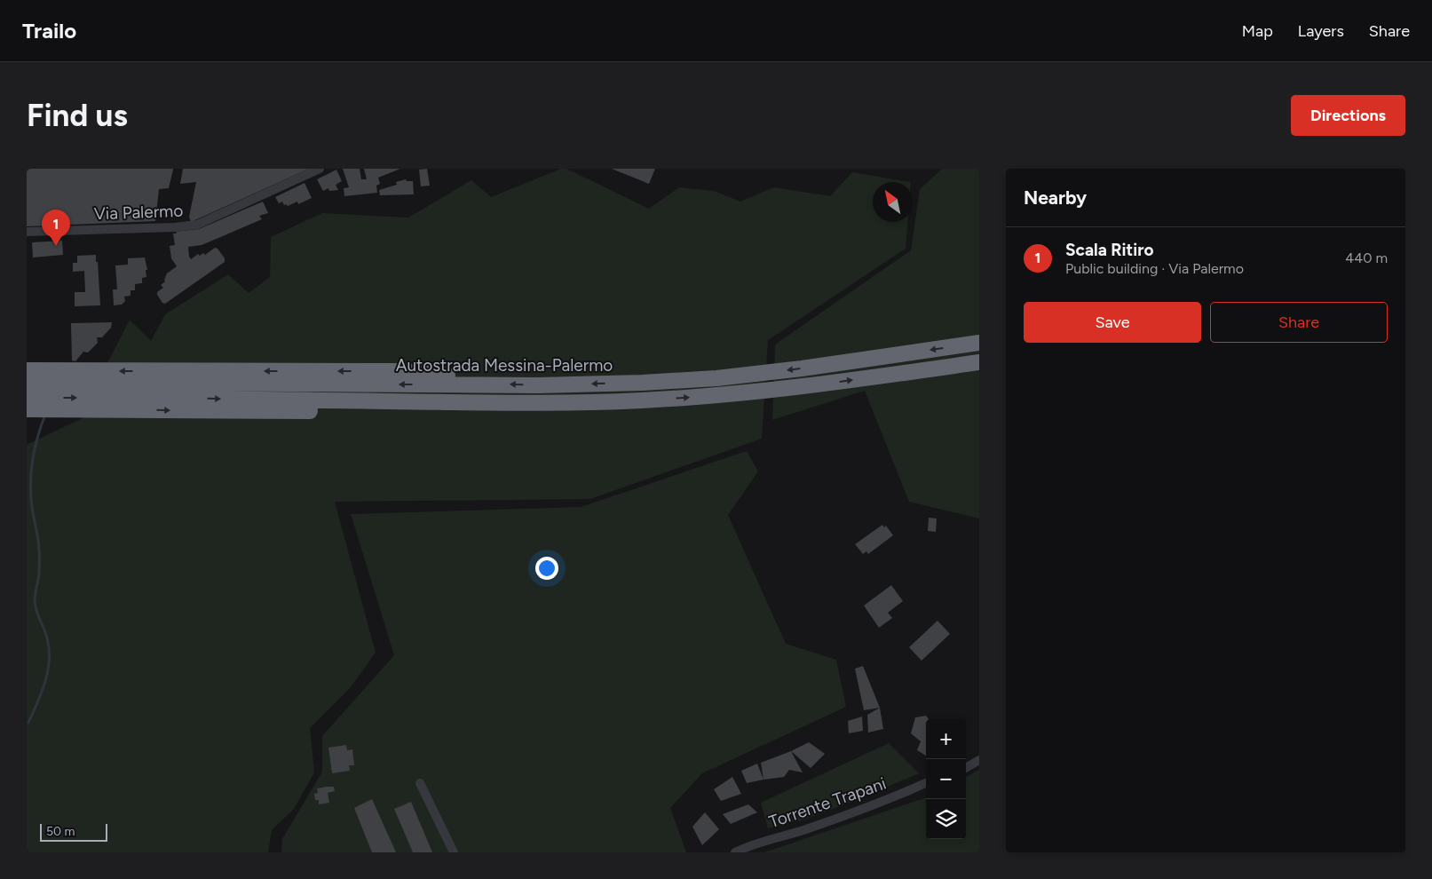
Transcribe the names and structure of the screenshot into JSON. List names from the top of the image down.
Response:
{
  "streets": {
    "highway": ["Autostrada Messina-Palermo"],
    "street": ["Via Palermo", "Torrente Trapani"]
  },
  "scale_bar": "50 m",
  "north": "top left",
  "page": {
    "header": "Trailo",
    "nav": ["Map", "Layers", "Share"],
    "buttons": [
      "Directions",
      ["Save", "Share"]
    ],
    "title": "Find us",
    "heading": "Nearby",
    "pins": "1",
    "list": [
      {
        "mark": "1",
        "name": "Scala Ritiro",
        "note": "Public building · Via Palermo",
        "value": "440 m"
      }
    ],
    "map_buttons": ["+", "−"],
    "scale": "50 m"
  }
}
